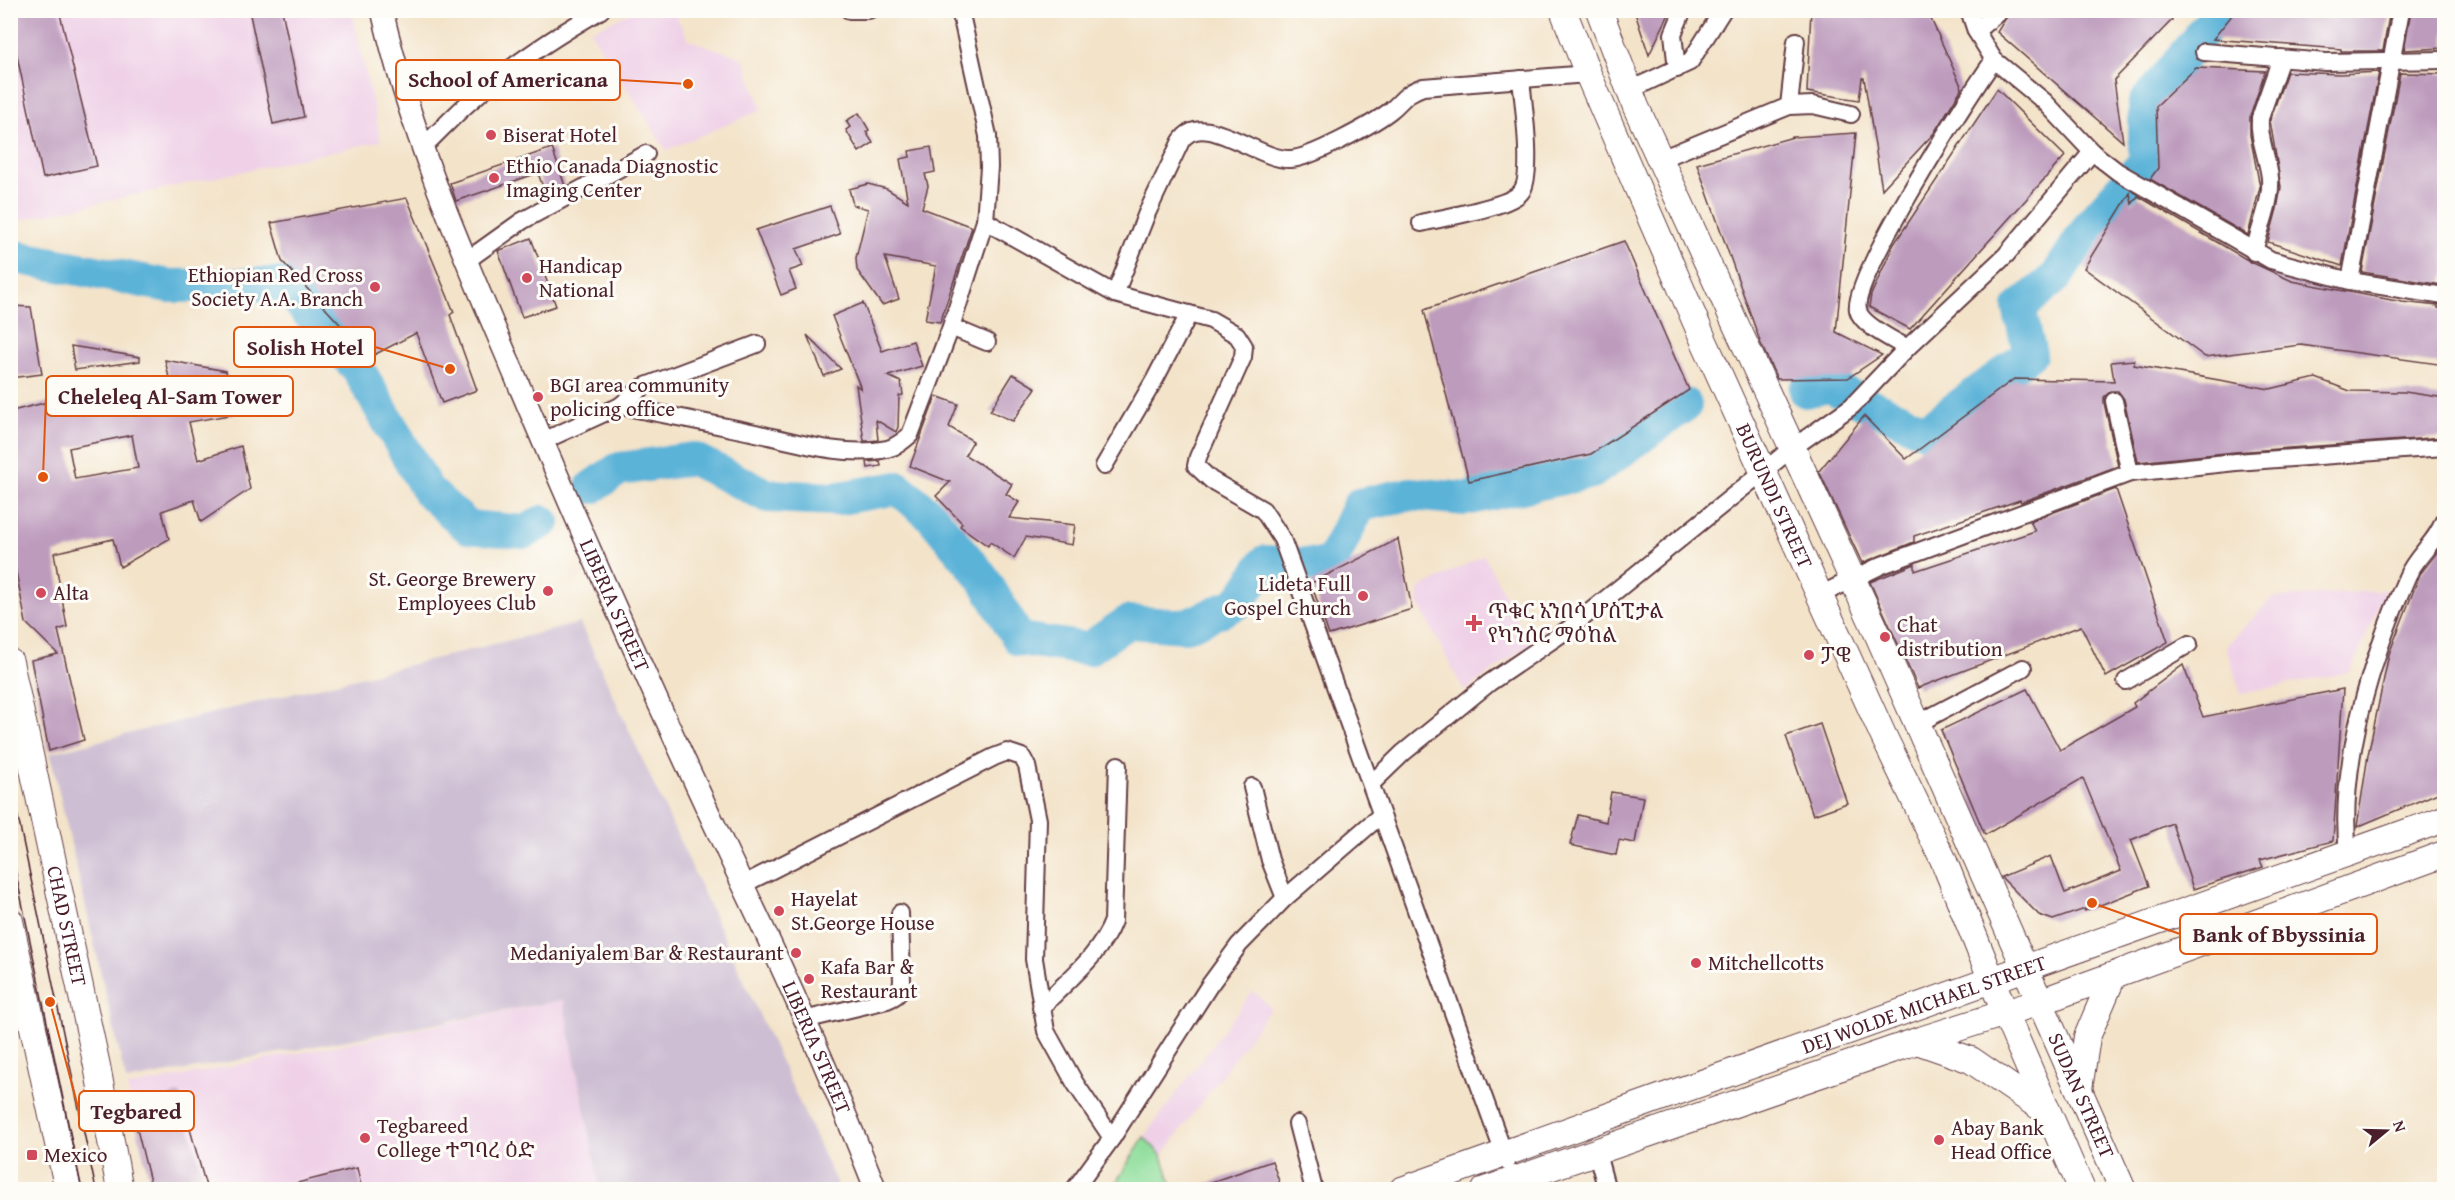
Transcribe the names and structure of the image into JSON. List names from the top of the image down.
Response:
{
  "streets": {
    "main road": [
      "BURUNDI STREET",
      "CHAD STREET",
      "DEJ WOLDE MICHAEL STREET",
      "SUDAN STREET"
    ],
    "street": ["LIBERIA STREET"]
  },
  "crossings": [
    ["BURUNDI STREET", "DEJ WOLDE MICHAEL STREET"],
    ["BURUNDI STREET", "SUDAN STREET"],
    ["DEJ WOLDE MICHAEL STREET", "SUDAN STREET"]
  ],
  "places": {
    "other": [
      "School of Americana",
      "Biserat Hotel",
      "Ethio Canada Diagnostic Imaging Center",
      "Handicap National",
      "Ethiopian Red Cross Society A.A. Branch",
      "Solish Hotel",
      "BGI area community policing office",
      "Cheleleq Al-Sam Tower",
      "St. George Brewery Employees Club",
      "Alta",
      "Lideta Full Gospel Church",
      "Chat distribution",
      "ፓዌ",
      "Bank of Bbyssinia",
      "Hayelat St.George House",
      "Medaniyalem Bar & Restaurant",
      "Mitchellcotts",
      "Kafa Bar & Restaurant",
      "Tegbared",
      "Tegbareed College ተግባረ ዕድ",
      "Abay Bank Head Office"
    ],
    "health": ["ጥቁር አንበሳ ሆስፒታል የካንሰር ማዕከል"],
    "transit": ["Mexico"]
  },
  "north": "right"
}
